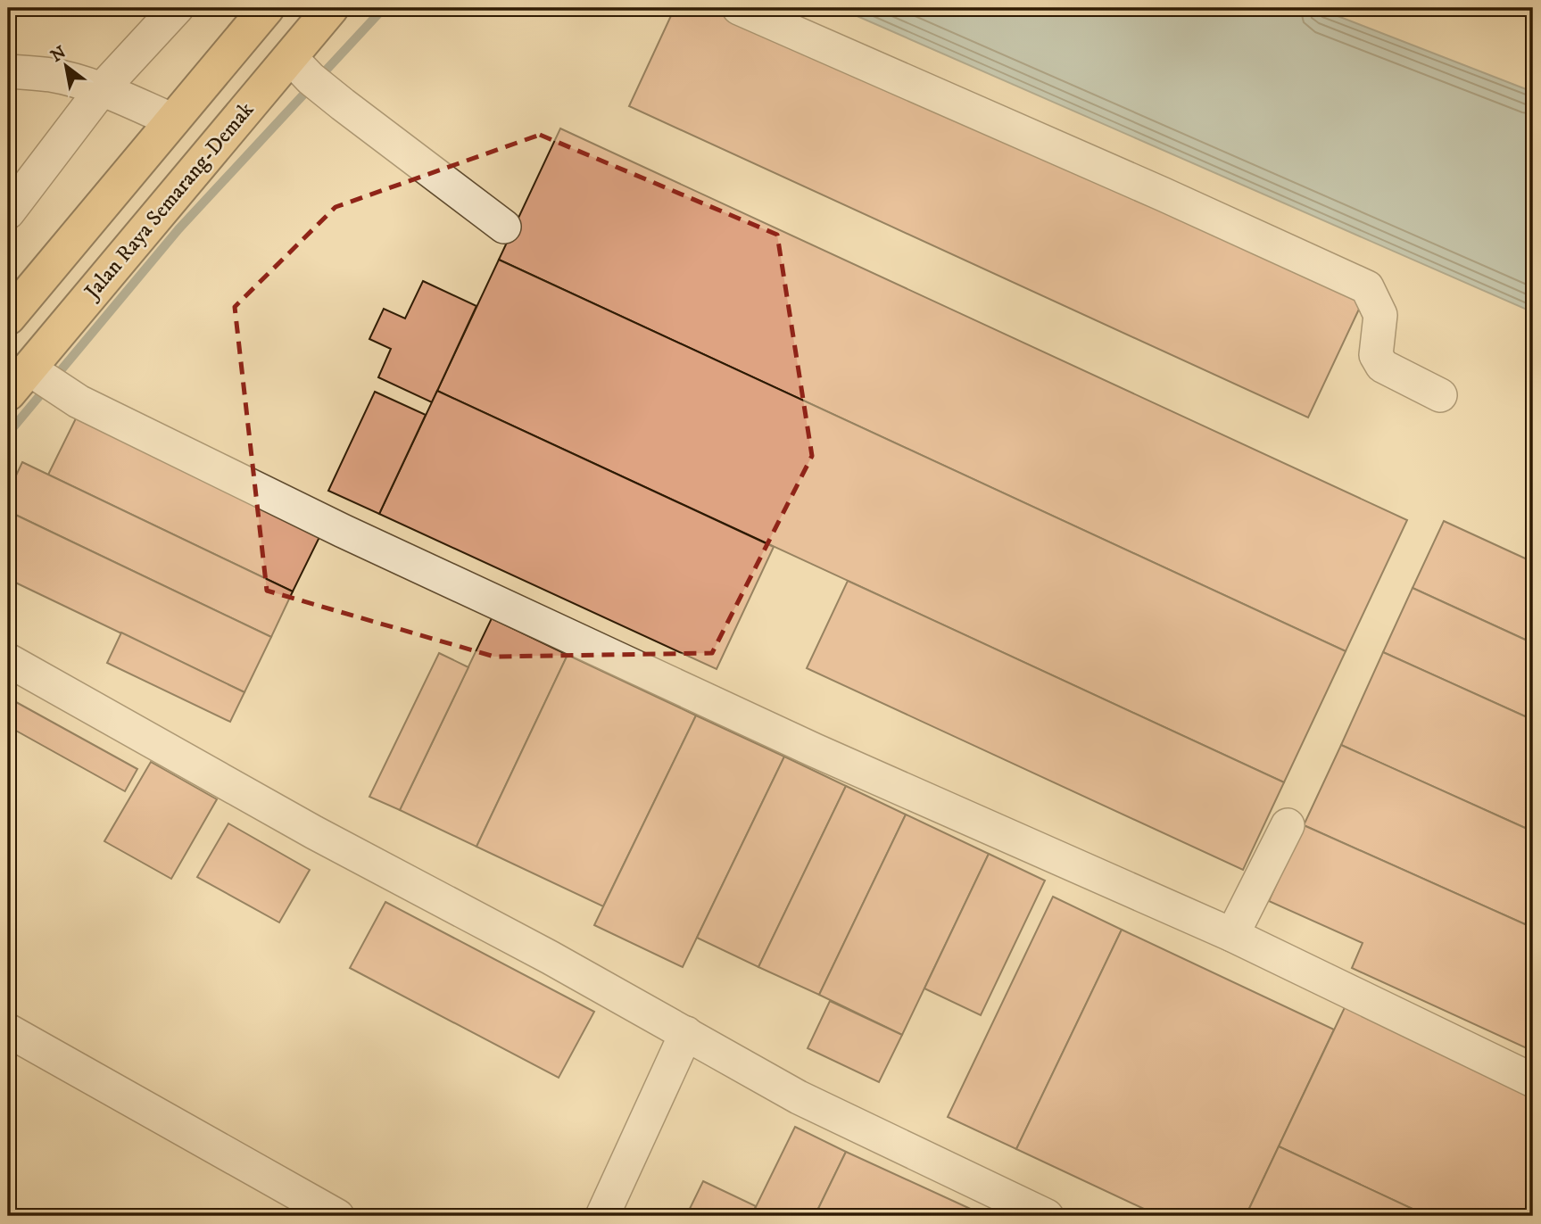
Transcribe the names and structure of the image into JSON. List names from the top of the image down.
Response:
{
  "streets": {
    "highway": ["Jalan Raya Semarang-Demak"]
  },
  "north": "top left"
}
